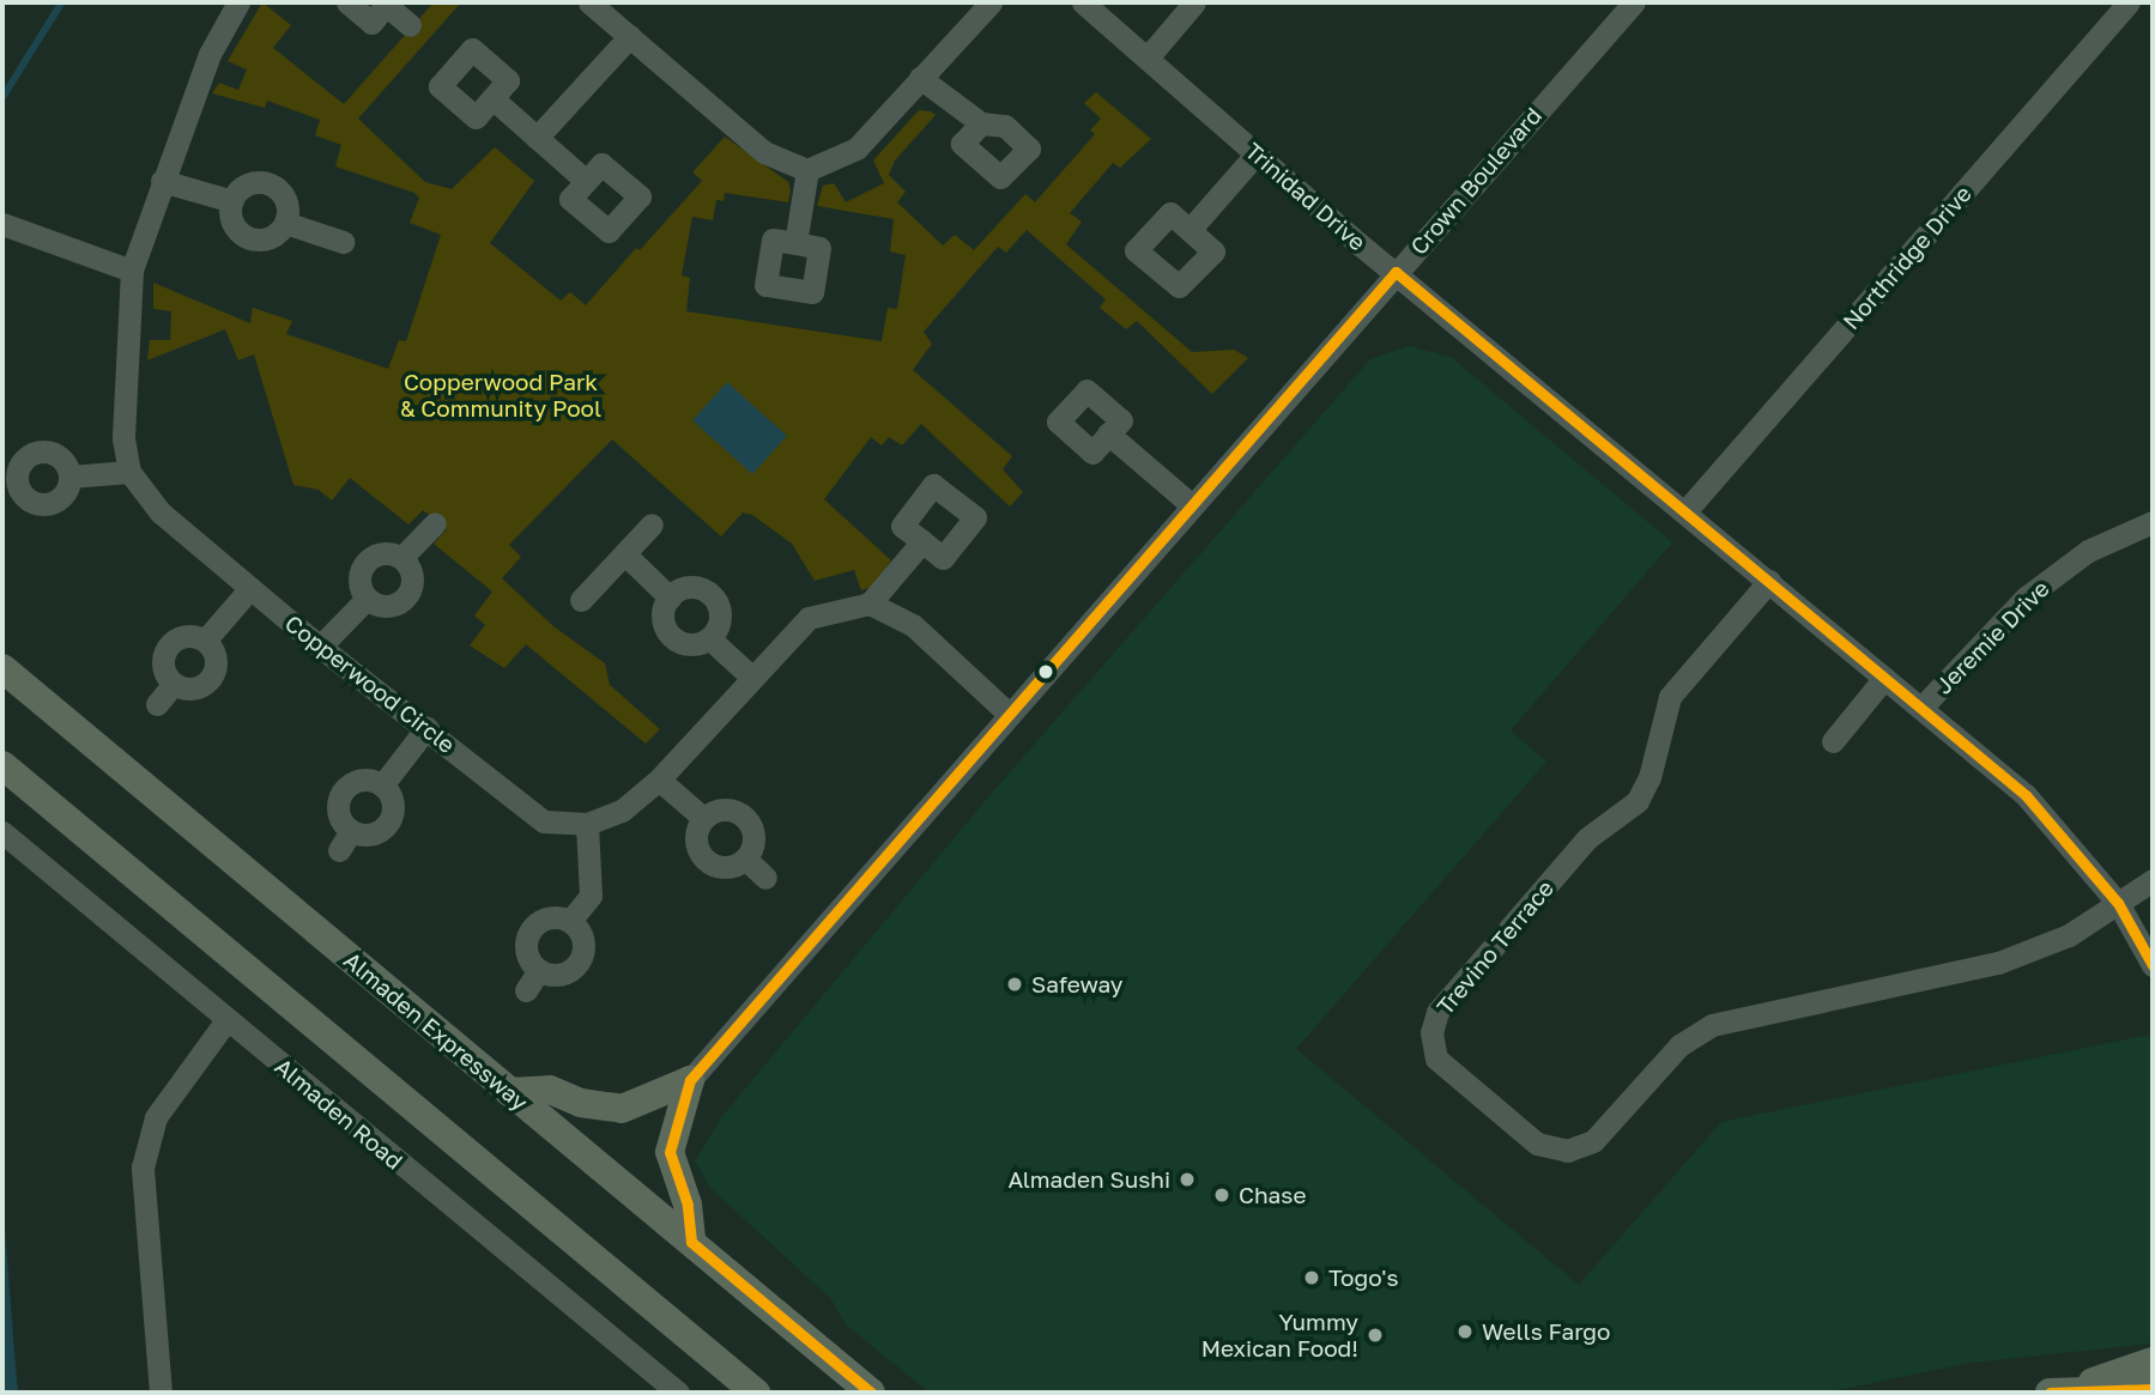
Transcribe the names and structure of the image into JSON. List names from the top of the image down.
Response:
{
  "streets": {
    "main road": ["Almaden Expressway"],
    "street": [
      "Crown Boulevard",
      "Trinidad Drive",
      "Northridge Drive",
      "Jeremie Drive",
      "Copperwood Circle",
      "Trevino Terrace",
      "Almaden Road"
    ]
  },
  "crossings": [
    ["Crown Boulevard", "Trinidad Drive"],
    ["Trinidad Drive", "Northridge Drive"],
    ["Trinidad Drive", "Jeremie Drive"],
    ["Trinidad Drive", "Trevino Terrace"]
  ],
  "parks": ["Copperwood Park & Community Pool"],
  "places": [
    "Safeway",
    "Almaden Sushi",
    "Chase",
    "Togo's",
    "Wells Fargo",
    "Yummy Mexican Food!"
  ]
}
